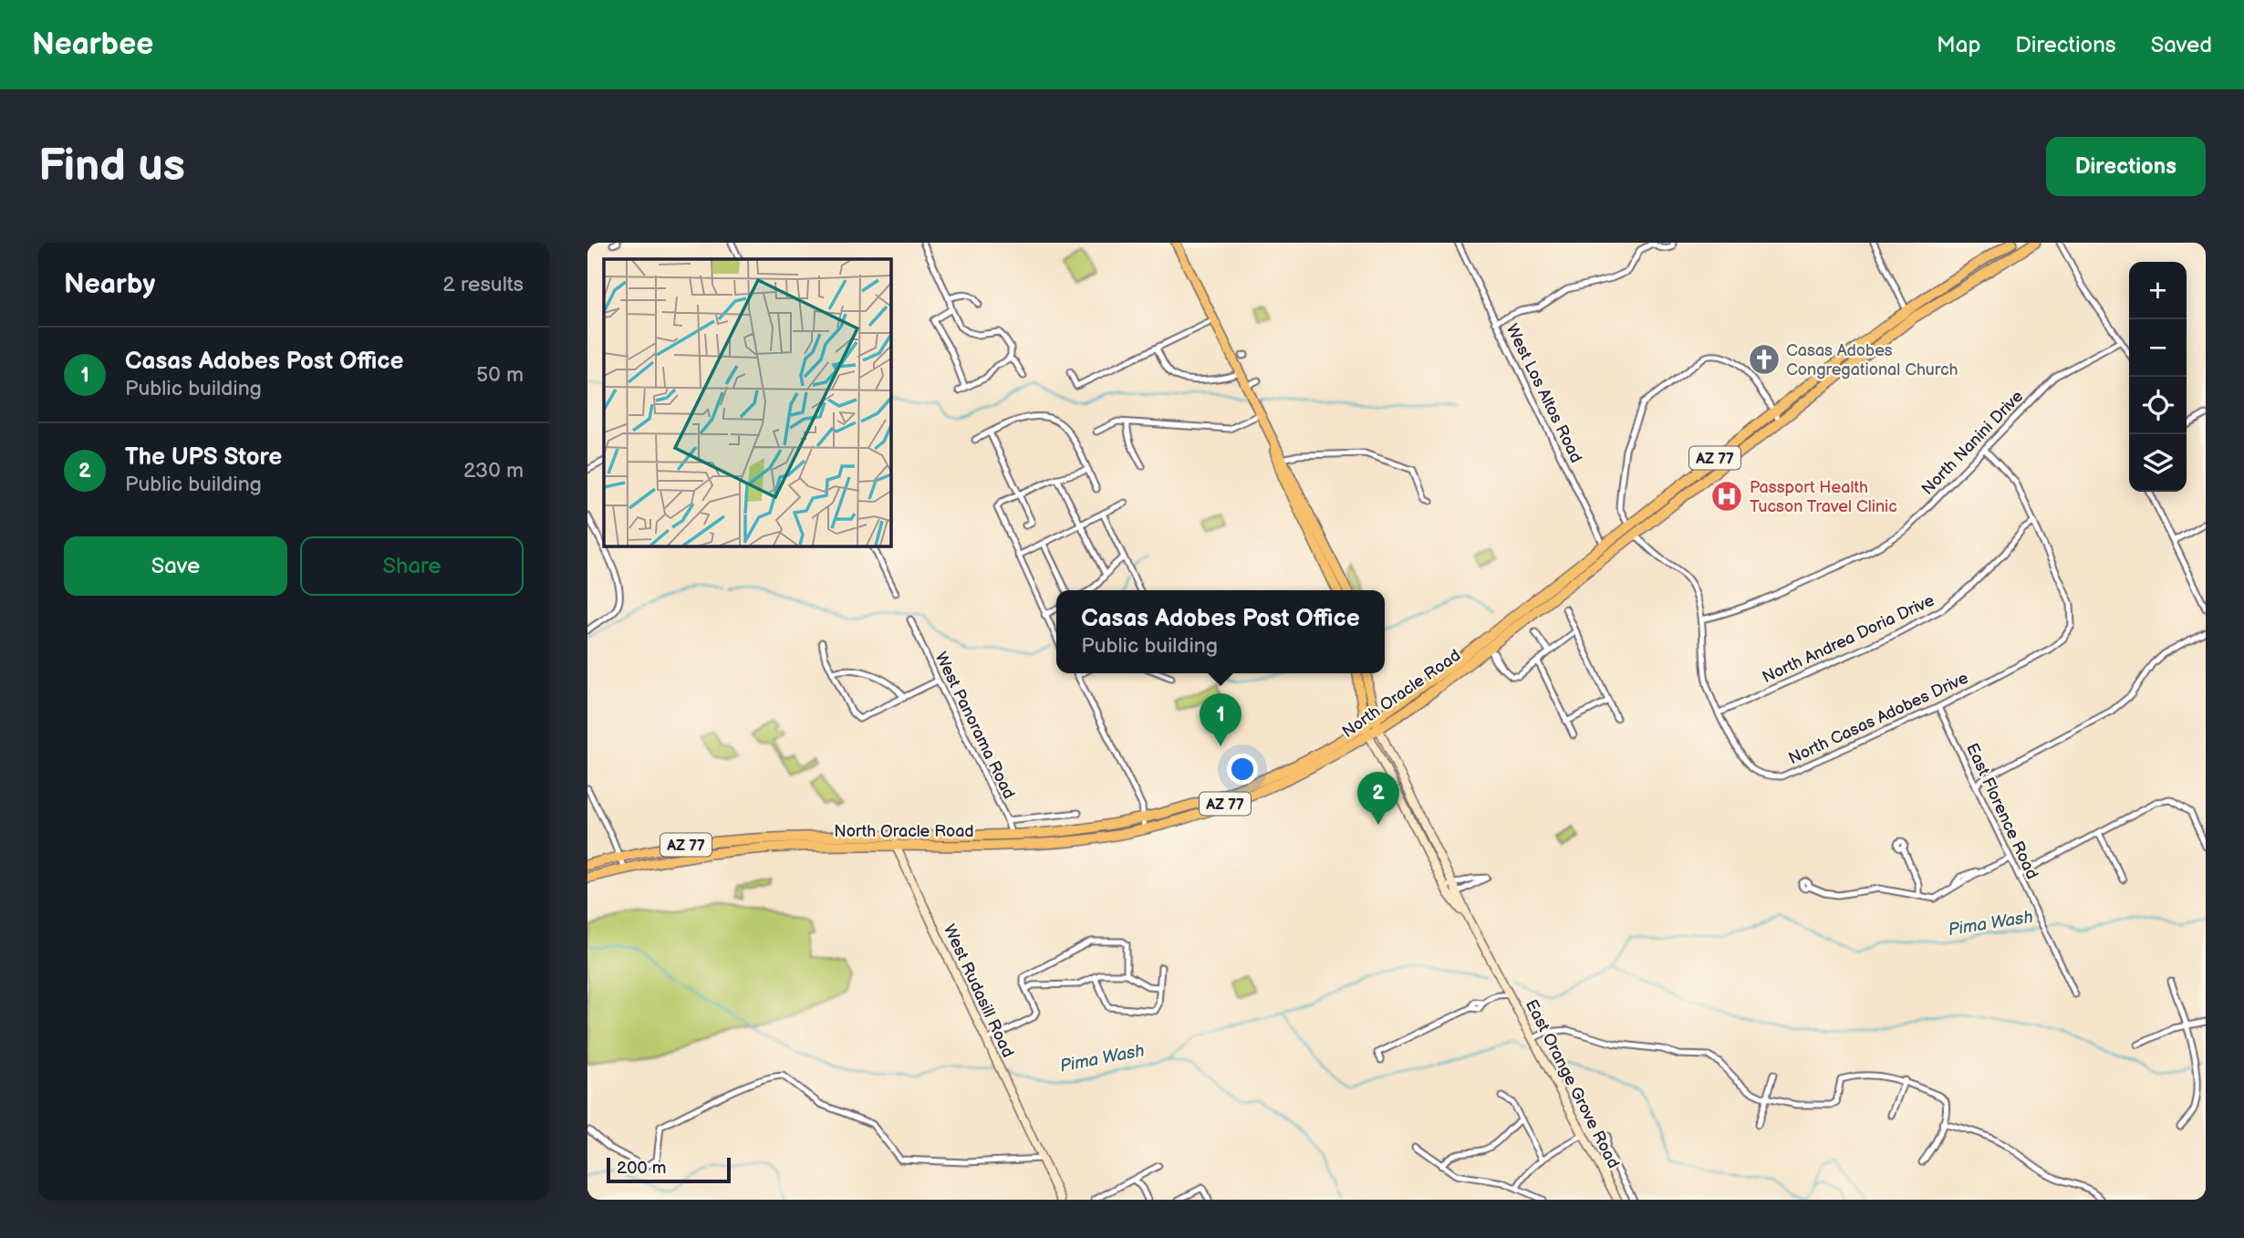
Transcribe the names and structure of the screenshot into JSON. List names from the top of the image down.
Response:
{
  "streets": {
    "highway": ["AZ 77", "North Oracle Road"],
    "main road": ["West Rudasill Road", "East Orange Grove Road"],
    "street": [
      "West Los Altos Road",
      "North Nanini Drive",
      "North Andrea Doria Drive",
      "North Casas Adobes Drive",
      "West Panorama Road",
      "East Florence Road"
    ]
  },
  "crossings": [
    ["West Los Altos Road", "North Oracle Road"],
    ["North Nanini Drive", "North Casas Adobes Drive"],
    ["North Andrea Doria Drive", "North Casas Adobes Drive"],
    ["North Oracle Road", "North Casas Adobes Drive"],
    ["North Oracle Road", "West Panorama Road"],
    ["North Oracle Road", "West Rudasill Road"],
    ["North Casas Adobes Drive", "East Florence Road"]
  ],
  "water": ["Pima Wash"],
  "places": {
    "church": ["Casas Adobes Congregational Church"],
    "hospital": ["Passport Health Tucson Travel Clinic"]
  },
  "scale_bar": "200 m",
  "page": {
    "header": "Nearbee",
    "nav": ["Map", "Directions", "Saved"],
    "buttons": [
      "Directions",
      ["Save", "Share"]
    ],
    "title": "Find us",
    "heading": ["Nearby", "2 results"],
    "map_buttons": ["+", "−"],
    "list": [
      {
        "mark": "1",
        "name": "Casas Adobes Post Office",
        "note": "Public building",
        "value": "50 m"
      },
      {
        "mark": "2",
        "name": "The UPS Store",
        "note": "Public building",
        "value": "230 m"
      }
    ],
    "popup": ["Casas Adobes Post Office", "Public building"],
    "pins": ["1", "2"],
    "scale": "200 m"
  }
}
